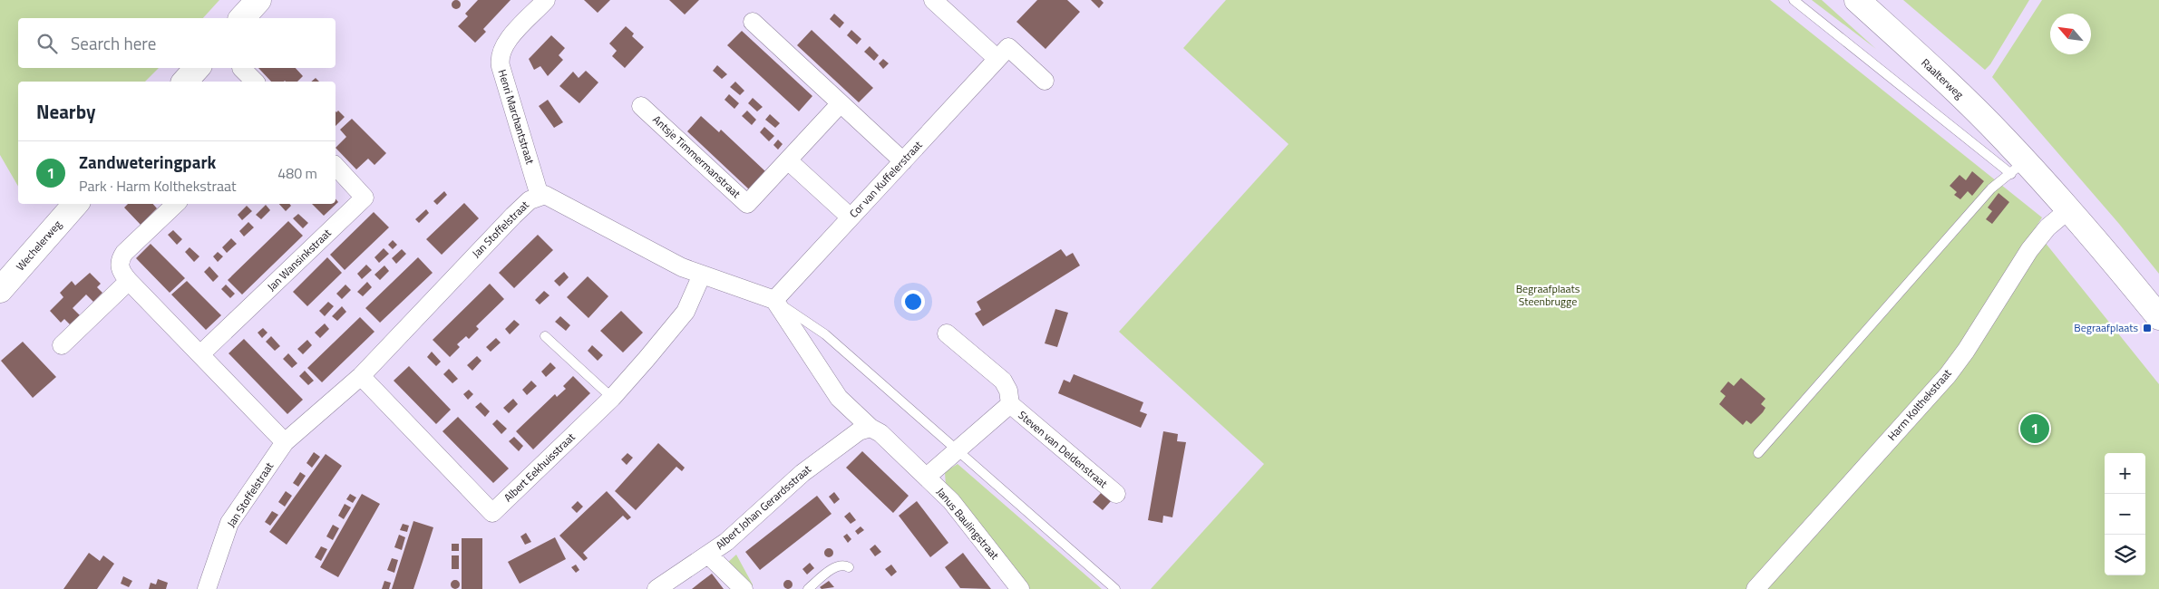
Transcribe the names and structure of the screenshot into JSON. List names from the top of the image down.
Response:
{
  "streets": {
    "main road": ["Raalterweg", "Wechelerweg"],
    "street": [
      "Henri Marchantstraat",
      "Antsje Timmermanstraat",
      "Cor van Kuffelerstraat",
      "Jan Stoffelstraat",
      "Jan Wansinkstraat",
      "Harm Kolthekstraat",
      "Steven van Deldenstraat",
      "Albert Eekhuisstraat",
      "Albert Johan Gerardsstraat",
      "Janus Baulingstraat"
    ]
  },
  "crossings": [
    ["Raalterweg", "Harm Kolthekstraat"],
    ["Henri Marchantstraat", "Jan Stoffelstraat"],
    ["Cor van Kuffelerstraat", "Jan Stoffelstraat"],
    ["Jan Stoffelstraat", "Albert Eekhuisstraat"],
    ["Steven van Deldenstraat", "Janus Baulingstraat"],
    ["Albert Johan Gerardsstraat", "Janus Baulingstraat"]
  ],
  "parks": ["Begraafplaats Steenbrugge"],
  "places": {
    "transit": ["Begraafplaats"]
  },
  "north": "top left",
  "page": {
    "search": "Search here",
    "heading": "Nearby",
    "list": [
      {
        "mark": "1",
        "name": "Zandweteringpark",
        "note": "Park · Harm Kolthekstraat",
        "value": "480 m"
      }
    ],
    "pins": "1",
    "map_buttons": ["+", "−"]
  }
}
